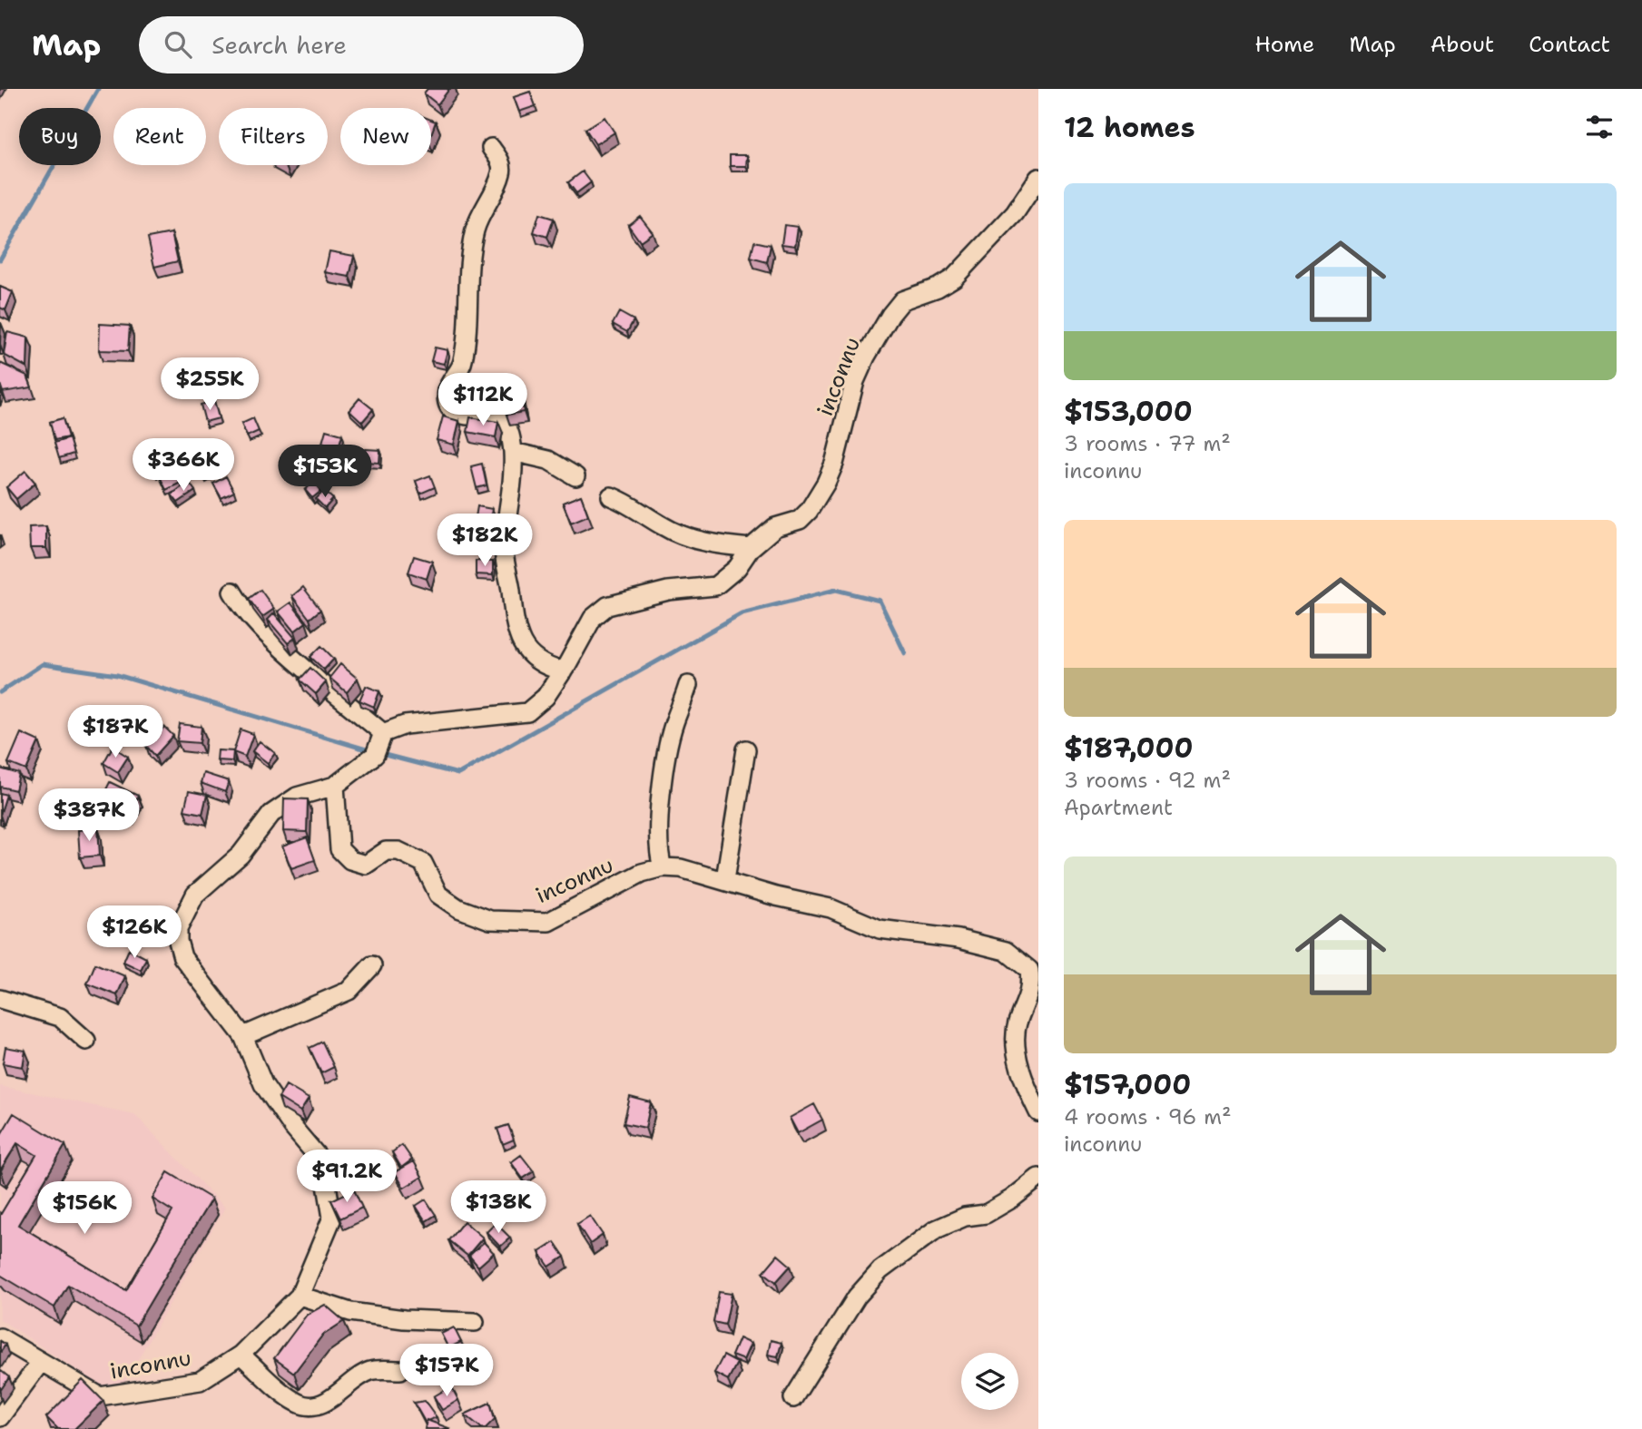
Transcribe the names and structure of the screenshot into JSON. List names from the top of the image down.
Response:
{
  "streets": {
    "street": ["inconnu"]
  },
  "page": {
    "header": "Map",
    "search": "Search here",
    "nav": [
      "Home",
      "Map",
      "About",
      "Contact"
    ],
    "heading": "12 homes",
    "chip": [
      "Buy",
      "Rent",
      "Filters",
      "New"
    ],
    "list": [
      {
        "name": "$153,000",
        "note": "3 rooms · 77 m² · inconnu"
      },
      {
        "name": "$187,000",
        "note": "3 rooms · 92 m² · Apartment"
      },
      {
        "name": "$157,000",
        "note": "4 rooms · 96 m² · inconnu"
      }
    ],
    "price": [
      "$255K",
      "$112K",
      "$366K",
      "$153K",
      "$182K",
      "$187K",
      "$387K",
      "$126K",
      "$91.2K",
      "$138K",
      "$156K",
      "$157K"
    ]
  }
}
